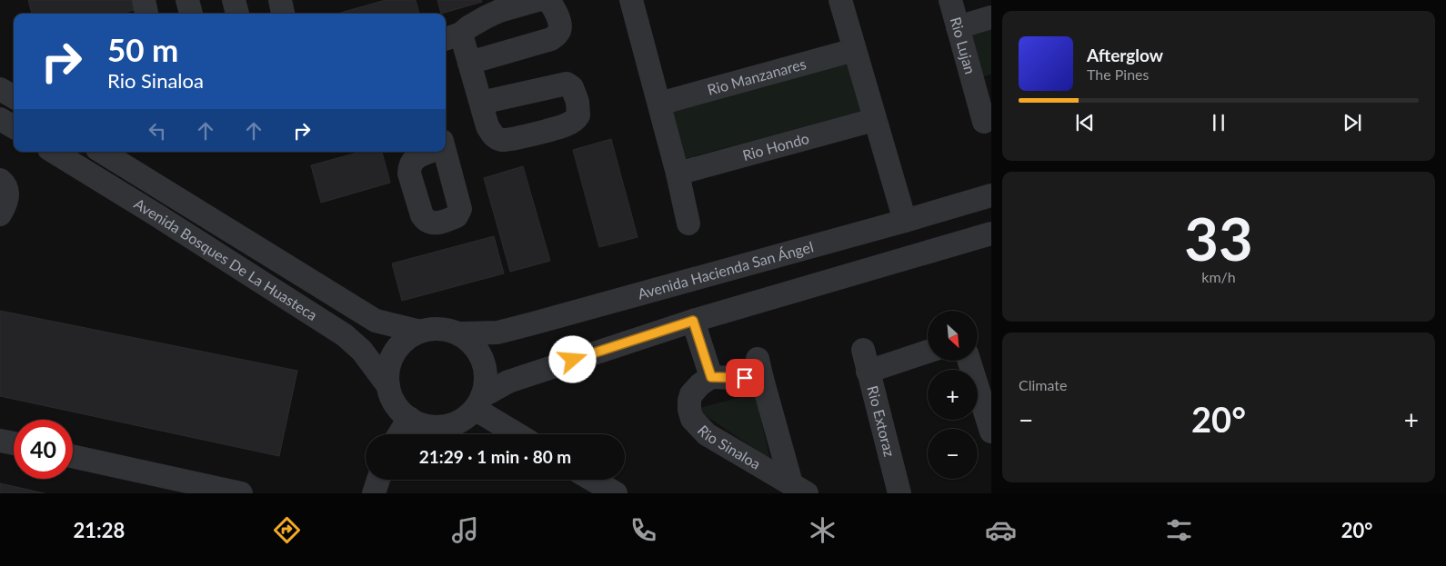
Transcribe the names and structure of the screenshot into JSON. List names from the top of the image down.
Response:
{
  "streets": {
    "street": [
      "Rio Lujan",
      "Rio Manzanares",
      "Rio Hondo",
      "Avenida Bosques De La Huasteca",
      "Avenida Hacienda San Ángel",
      "Rio Extoraz",
      "Rio Sinaloa"
    ]
  },
  "crossings": [
    ["Avenida Bosques De La Huasteca", "Avenida Hacienda San Ángel"]
  ],
  "north": "bottom right",
  "page": {
    "turn": ["50 m", "Rio Sinaloa"],
    "song": ["Afterglow", "The Pines"],
    "tile": [
      ["33", "km/h"],
      "Climate"
    ],
    "map_buttons": ["+", "−"],
    "heat": ["−", "20°", "+"],
    "limit": "40",
    "trip": "21:29 · 1 min · 80 m",
    "tabs": ["21:28", "20°"]
  }
}
